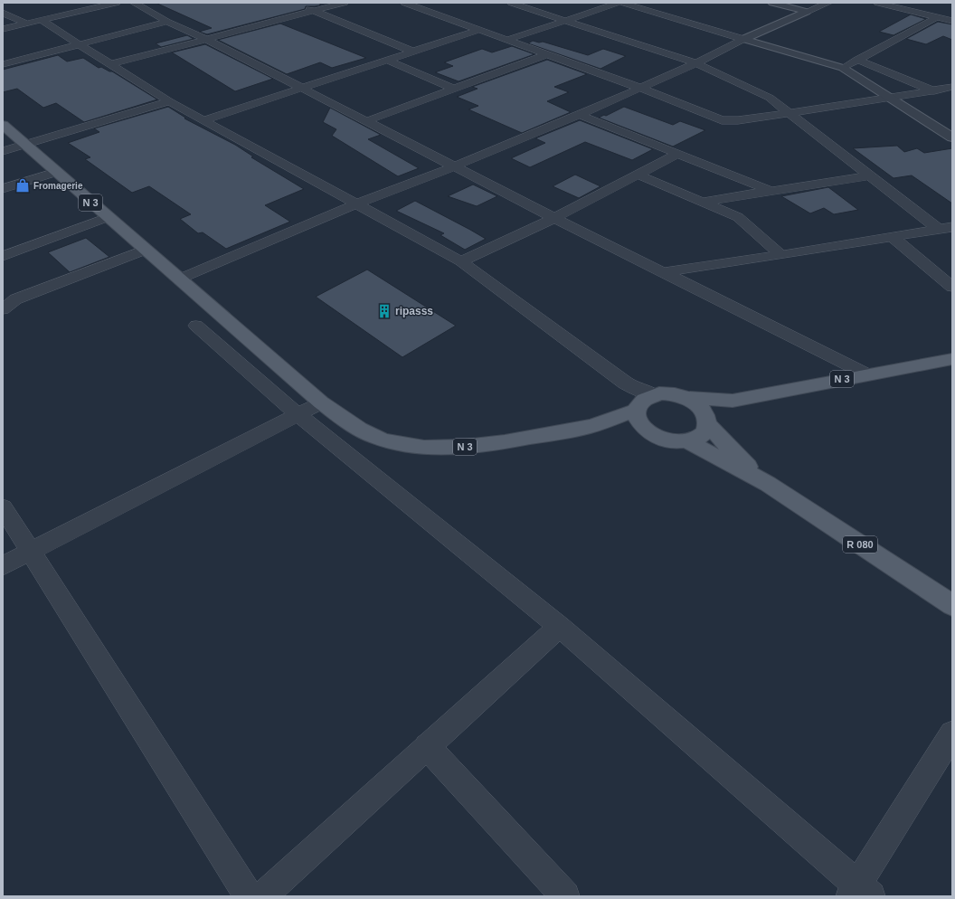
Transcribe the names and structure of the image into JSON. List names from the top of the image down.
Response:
{
  "streets": {
    "main road": ["N 3", "R 080"]
  },
  "places": {
    "shop": ["Fromagerie"],
    "building": ["ripasss"]
  }
}
